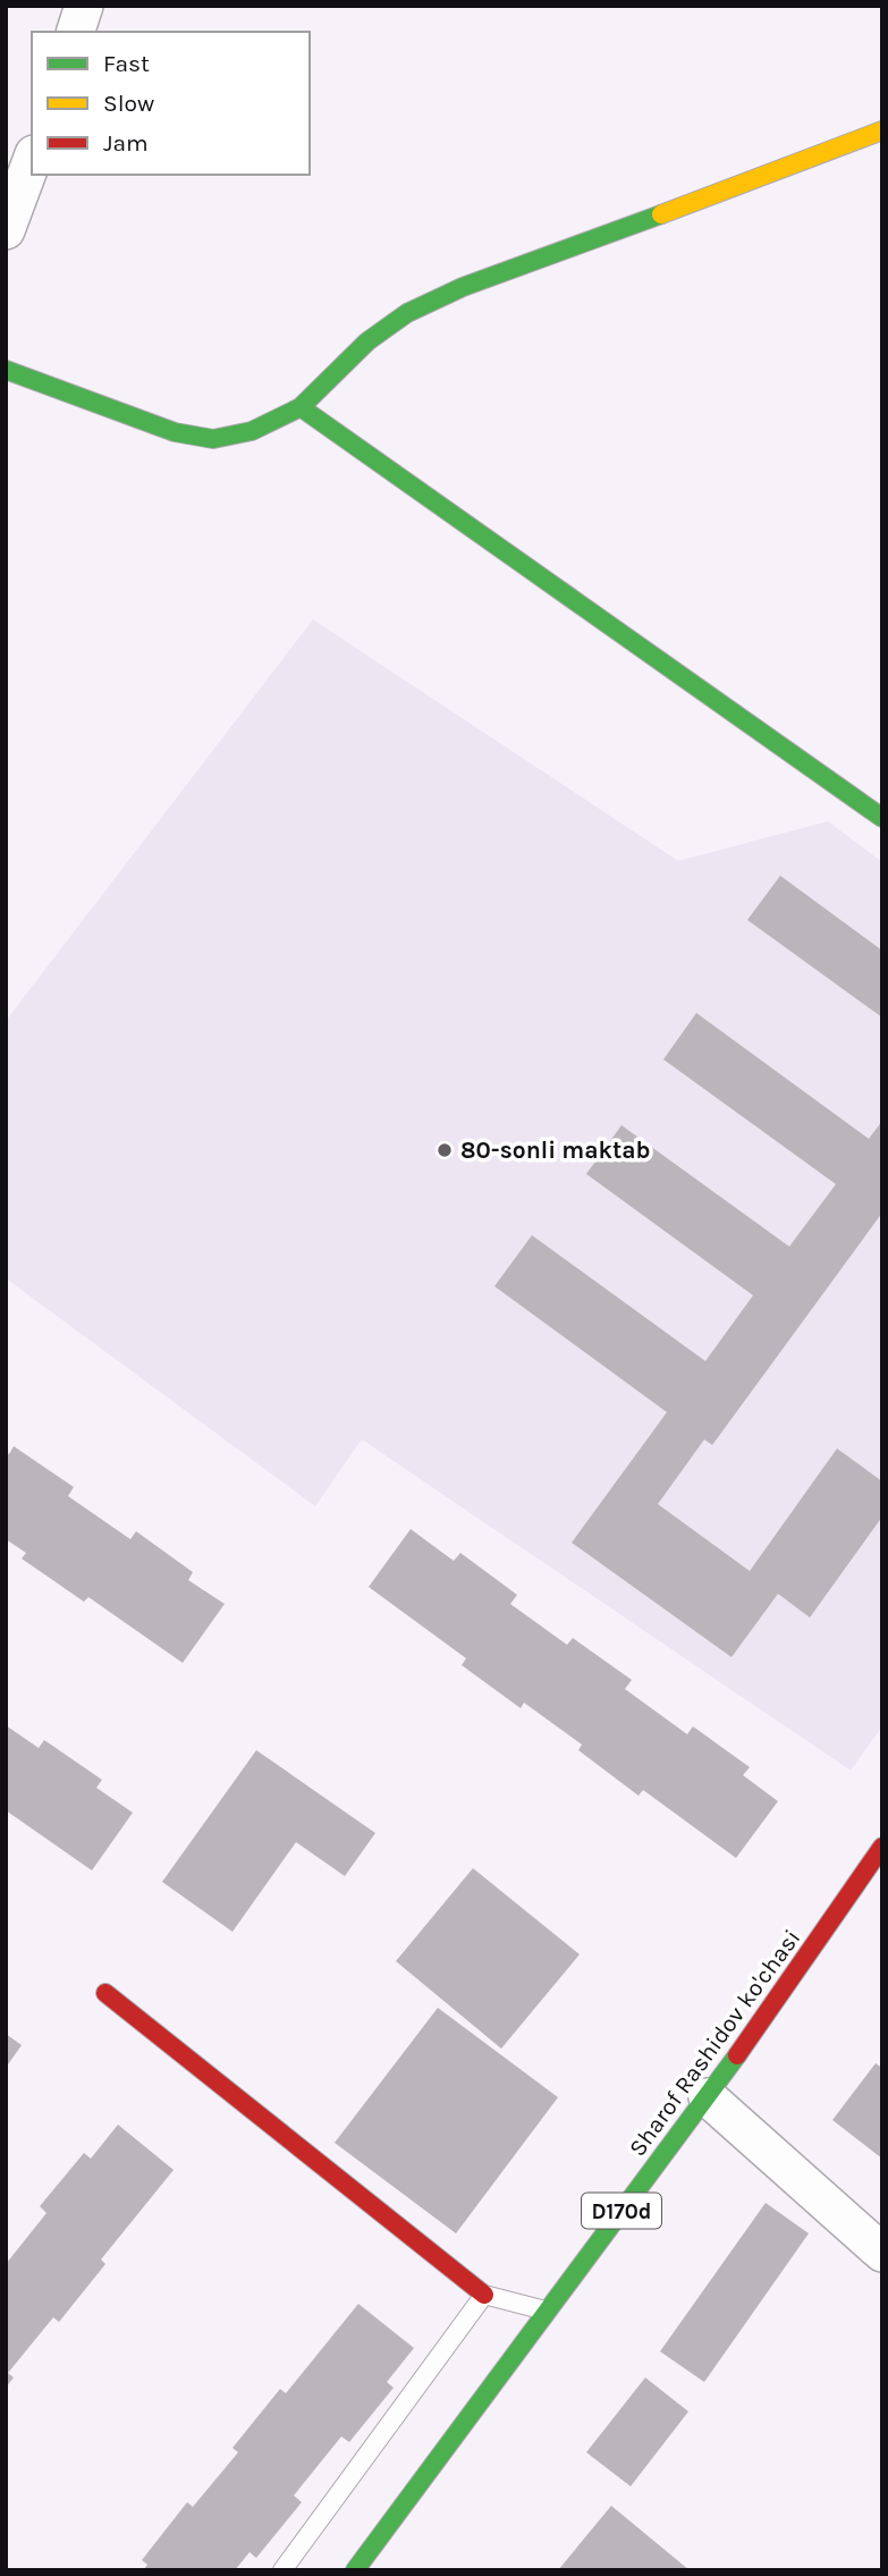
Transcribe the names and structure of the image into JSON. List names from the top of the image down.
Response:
{
  "streets": {
    "street": ["Sharof Rashidov ko'chasi", "D170d"]
  },
  "places": ["80-sonli maktab"],
  "legend": ["Fast", "Slow", "Jam"]
}
